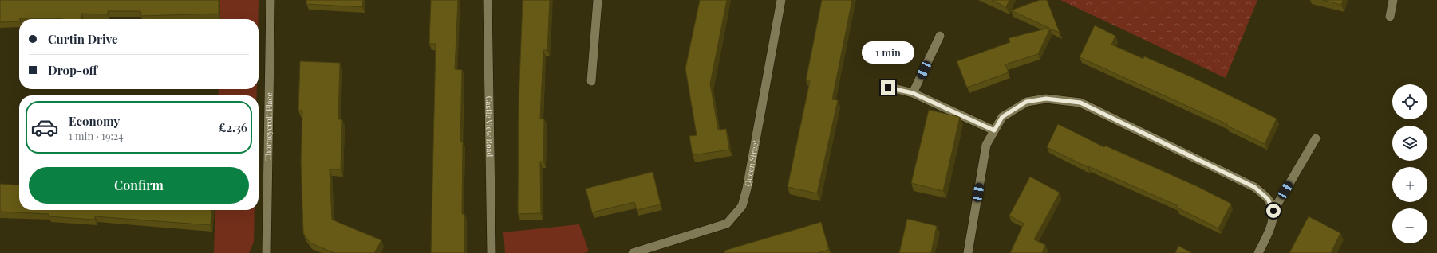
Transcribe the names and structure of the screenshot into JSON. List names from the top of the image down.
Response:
{
  "streets": {
    "street": ["Thorneycroft Place", "Castle View Road", "Queen Street"]
  },
  "page": {
    "banner": ["Curtin Drive", "Drop-off"],
    "bubble": "1 min",
    "map_buttons": ["+", "−"],
    "list": [
      {
        "name": "Economy",
        "note": "1 min · 19:24",
        "value": "£2.36"
      }
    ],
    "buttons": "Confirm"
  }
}
